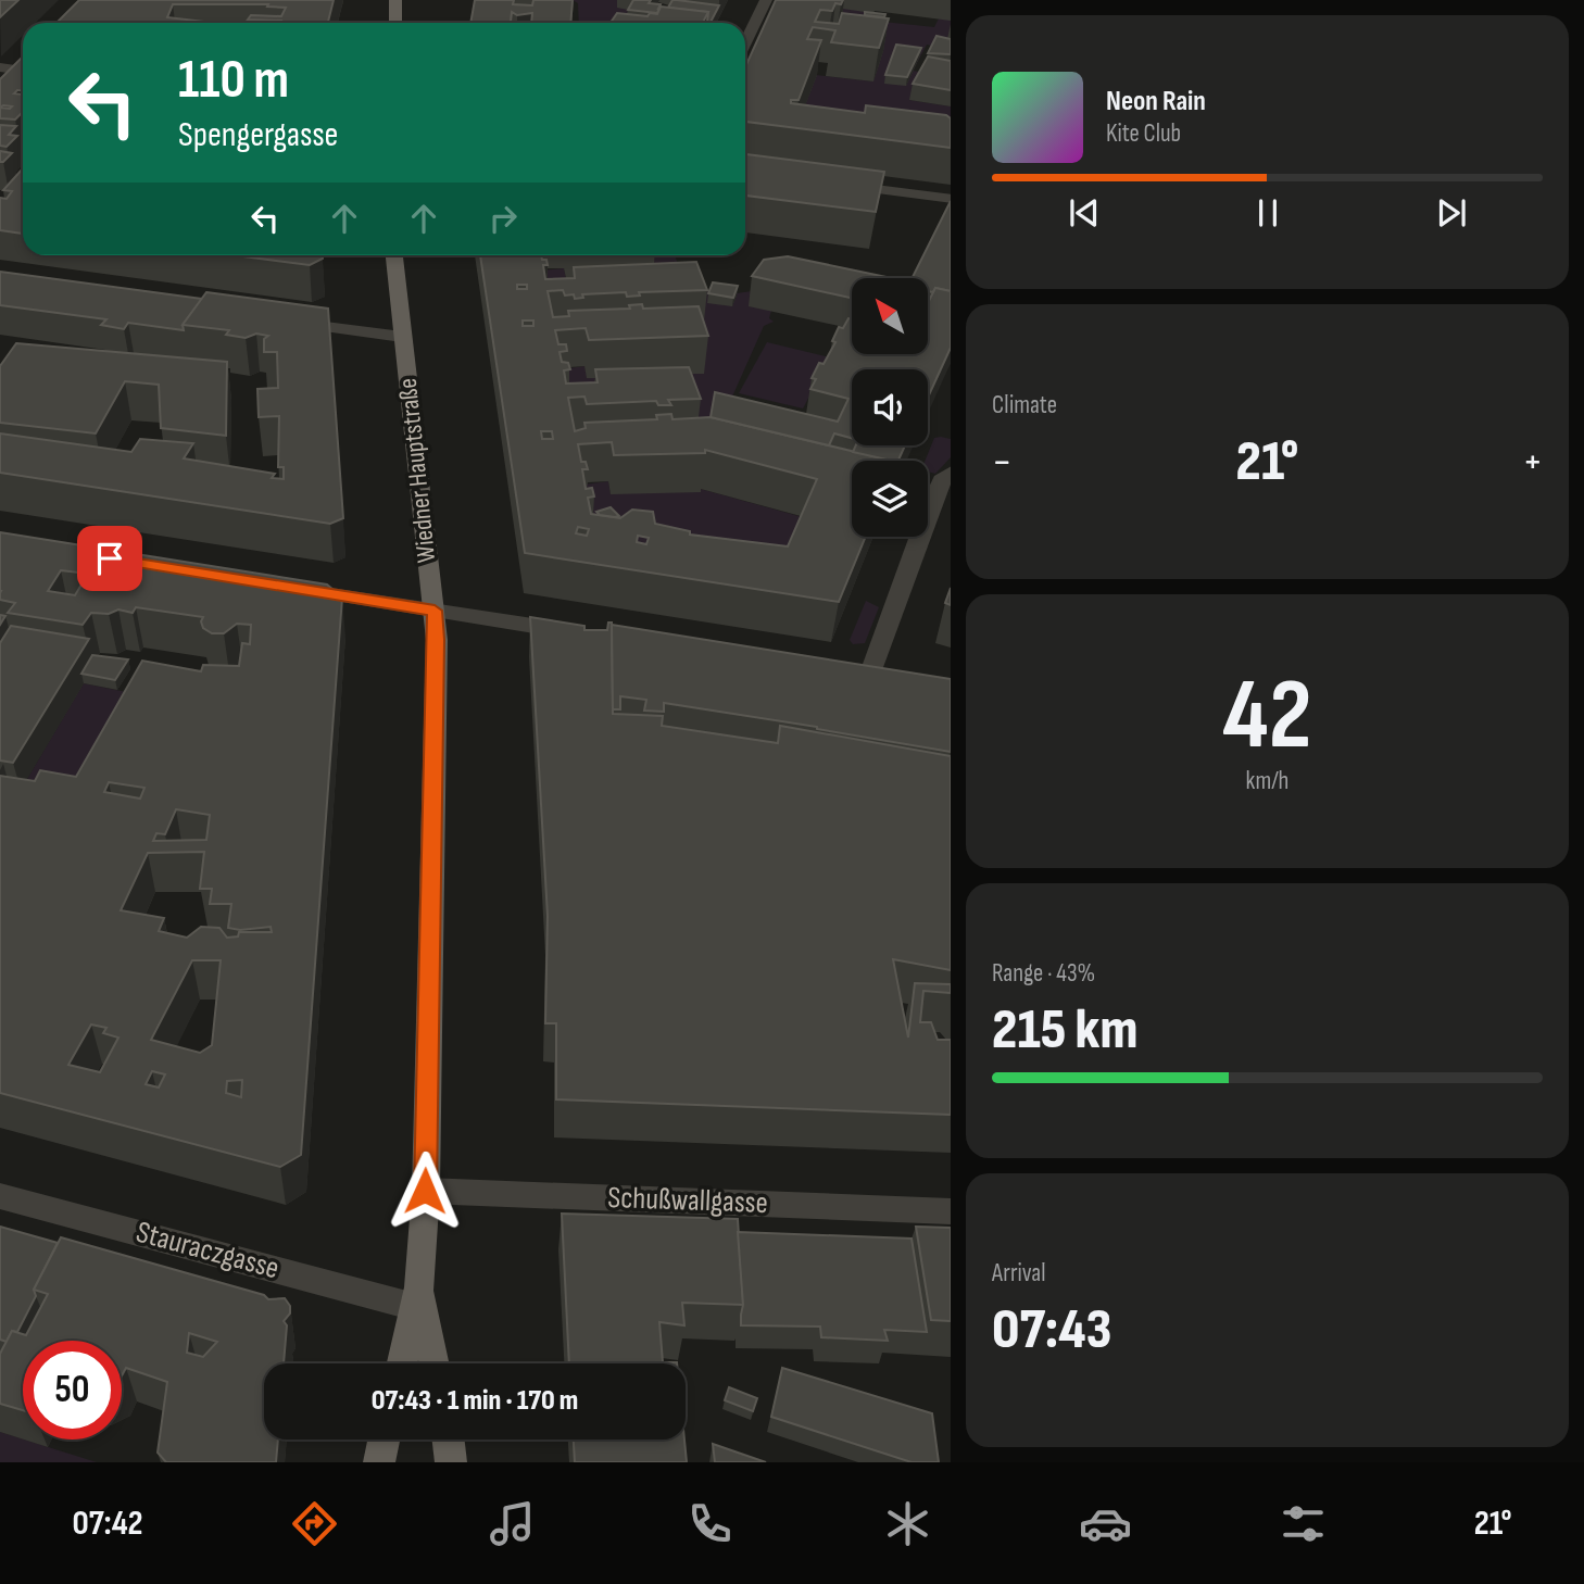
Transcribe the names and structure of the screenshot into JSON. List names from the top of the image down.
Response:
{
  "streets": {
    "main road": ["Wiedner Hauptstraße"],
    "street": ["Schußwallgasse", "Stauraczgasse"]
  },
  "crossings": [
    ["Wiedner Hauptstraße", "Schußwallgasse"],
    ["Wiedner Hauptstraße", "Stauraczgasse"]
  ],
  "north": "top left",
  "page": {
    "turn": ["110 m", "Spengergasse"],
    "song": ["Neon Rain", "Kite Club"],
    "tile": [
      "Climate",
      ["42", "km/h"],
      ["Range · 43%", "215 km"],
      ["Arrival", "07:43"]
    ],
    "heat": ["−", "21°", "+"],
    "limit": "50",
    "trip": "07:43 · 1 min · 170 m",
    "tabs": ["07:42", "21°"]
  }
}
